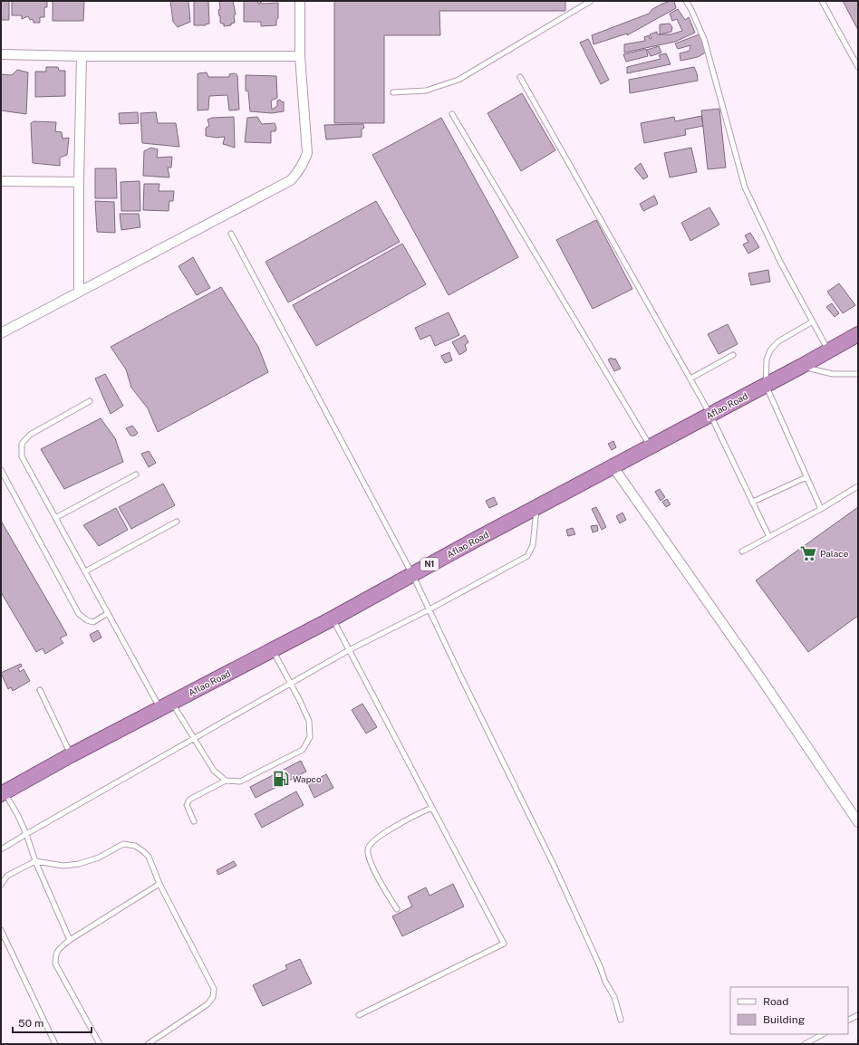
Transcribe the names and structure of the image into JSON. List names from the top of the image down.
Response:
{
  "streets": {
    "highway": ["Aflao Road", "N1"]
  },
  "places": {
    "supermarket": ["Palace"],
    "fuel station": ["Wapco"]
  },
  "legend": ["Road", "Building"],
  "scale_bar": "50 m"
}
